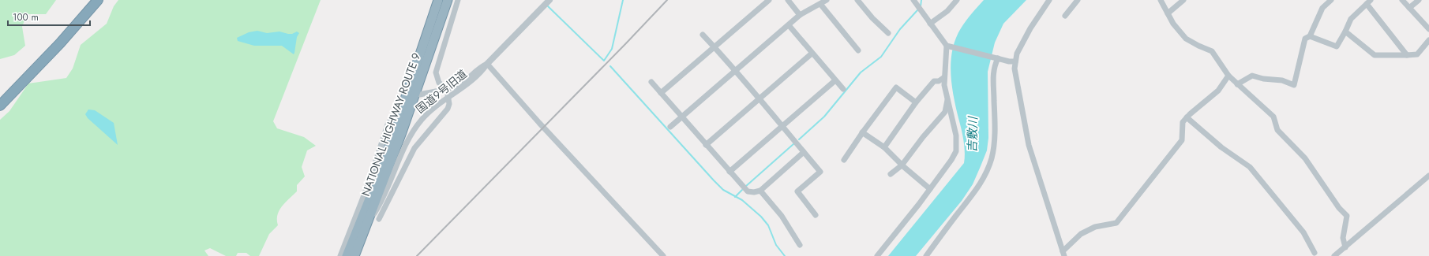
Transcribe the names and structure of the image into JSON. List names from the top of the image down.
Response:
{
  "streets": {
    "highway": ["NATIONAL HIGHWAY ROUTE 9"],
    "street": ["国道9号旧道"]
  },
  "crossings": [
    ["国道9号旧道", "NATIONAL HIGHWAY ROUTE 9"]
  ],
  "water": ["吉敷川"],
  "scale_bar": "100 m"
}
